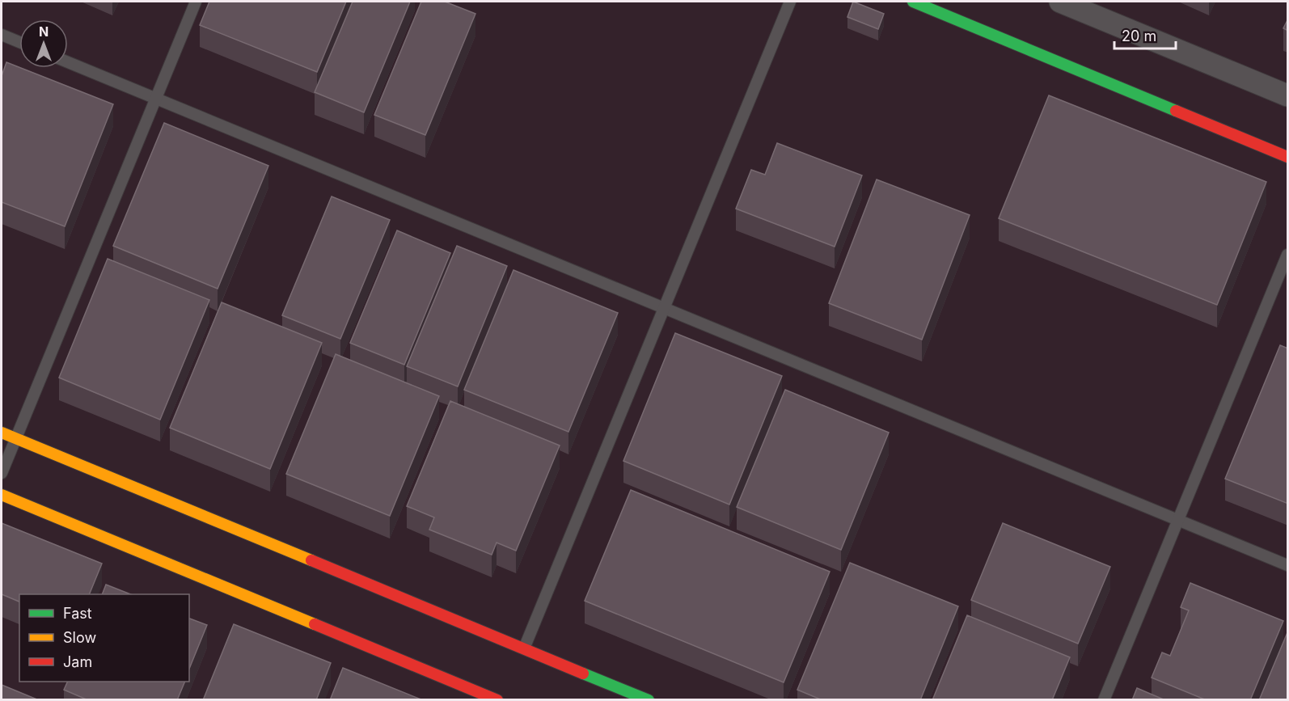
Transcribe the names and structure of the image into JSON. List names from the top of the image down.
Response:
{
  "legend": ["Fast", "Slow", "Jam"],
  "scale_bar": "20 m",
  "north": "top"
}
